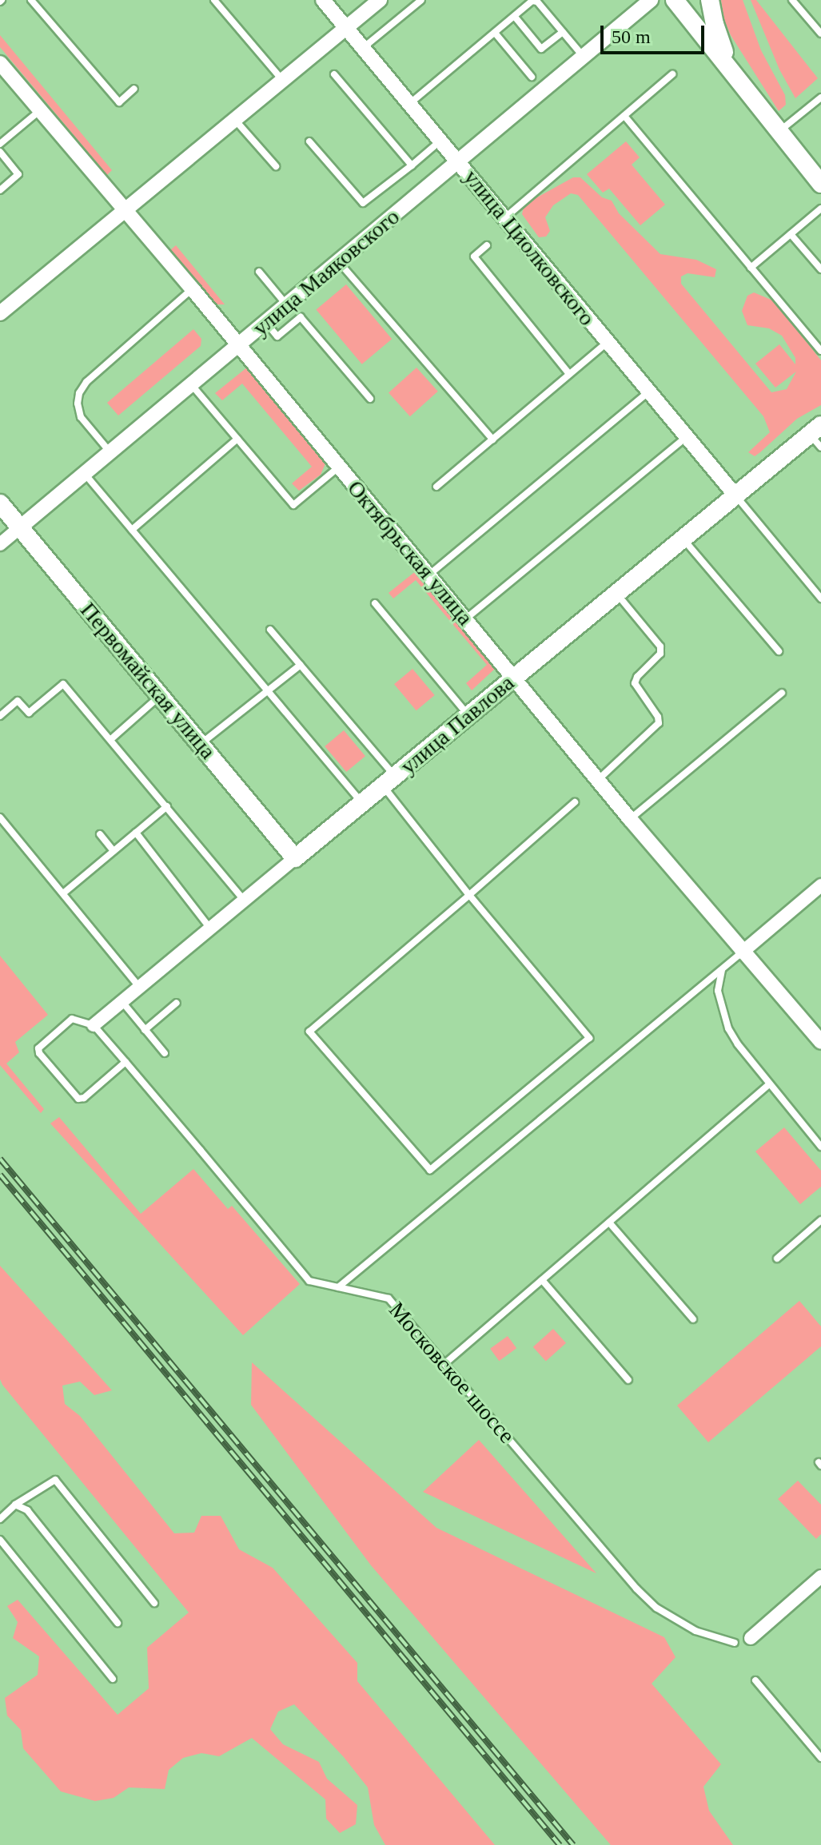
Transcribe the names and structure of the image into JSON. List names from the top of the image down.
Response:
{
  "streets": {
    "main road": ["Первомайская улица", "улица Павлова"],
    "street": ["улица Циолковского", "улица Маяковского", "Октябрьская улица"],
    "lane": ["Московское шоссе"]
  },
  "crossings": [
    ["улица Циолковского", "улица Маяковского"],
    ["улица Циолковского", "улица Павлова"],
    ["улица Маяковского", "Октябрьская улица"],
    ["улица Маяковского", "Первомайская улица"],
    ["Октябрьская улица", "улица Павлова"],
    ["Первомайская улица", "улица Павлова"],
    ["улица Павлова", "Московское шоссе"]
  ],
  "scale_bar": "50 m"
}
